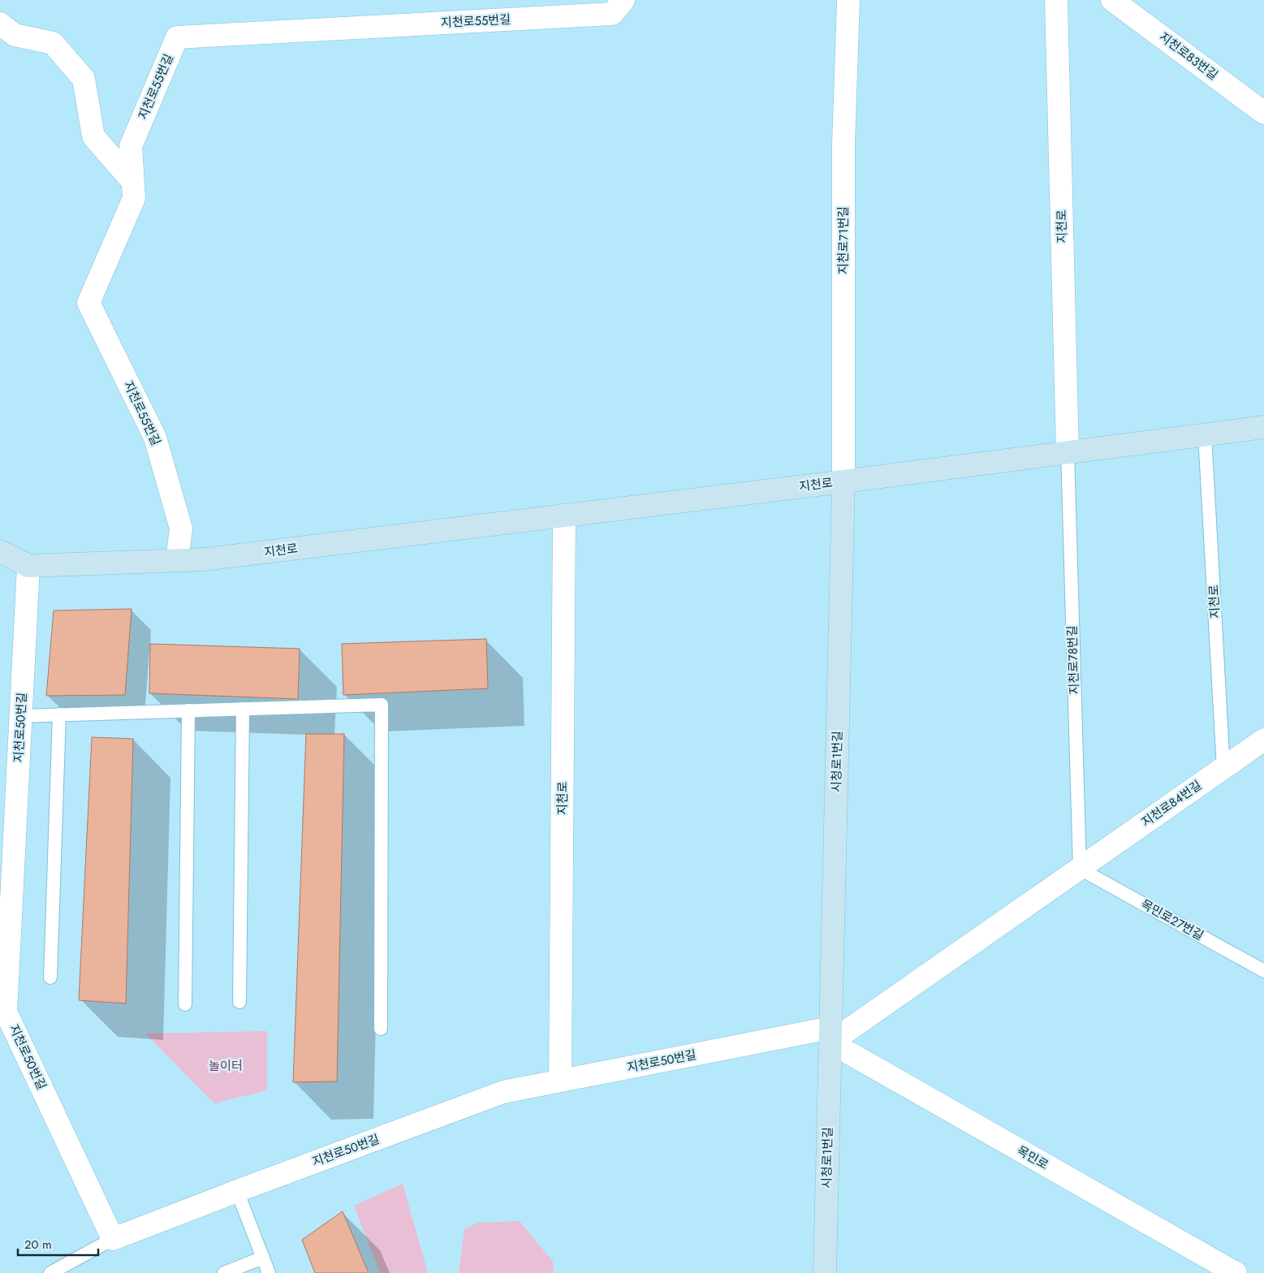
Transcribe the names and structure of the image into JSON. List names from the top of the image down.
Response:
{
  "streets": {
    "main road": ["지천로", "시청로1번길"],
    "street": [
      "지천로55번길",
      "지천로83번길",
      "지천로71번길",
      "지천로50번길",
      "지천로84번길",
      "목민로"
    ],
    "lane": ["지천로78번길", "목민로27번길"]
  },
  "crossings": [
    ["지천로55번길", "지천로"],
    ["지천로", "지천로71번길"],
    ["지천로", "지천로78번길"],
    ["지천로", "지천로50번길"],
    ["지천로", "시청로1번길"],
    ["지천로", "지천로84번길"],
    ["지천로71번길", "시청로1번길"],
    ["지천로78번길", "지천로84번길"],
    ["지천로78번길", "목민로27번길"],
    ["지천로50번길", "시청로1번길"],
    ["지천로50번길", "목민로"],
    ["시청로1번길", "목민로"],
    ["지천로84번길", "목민로27번길"]
  ],
  "parks": ["놀이터"],
  "scale_bar": "20 m"
}
